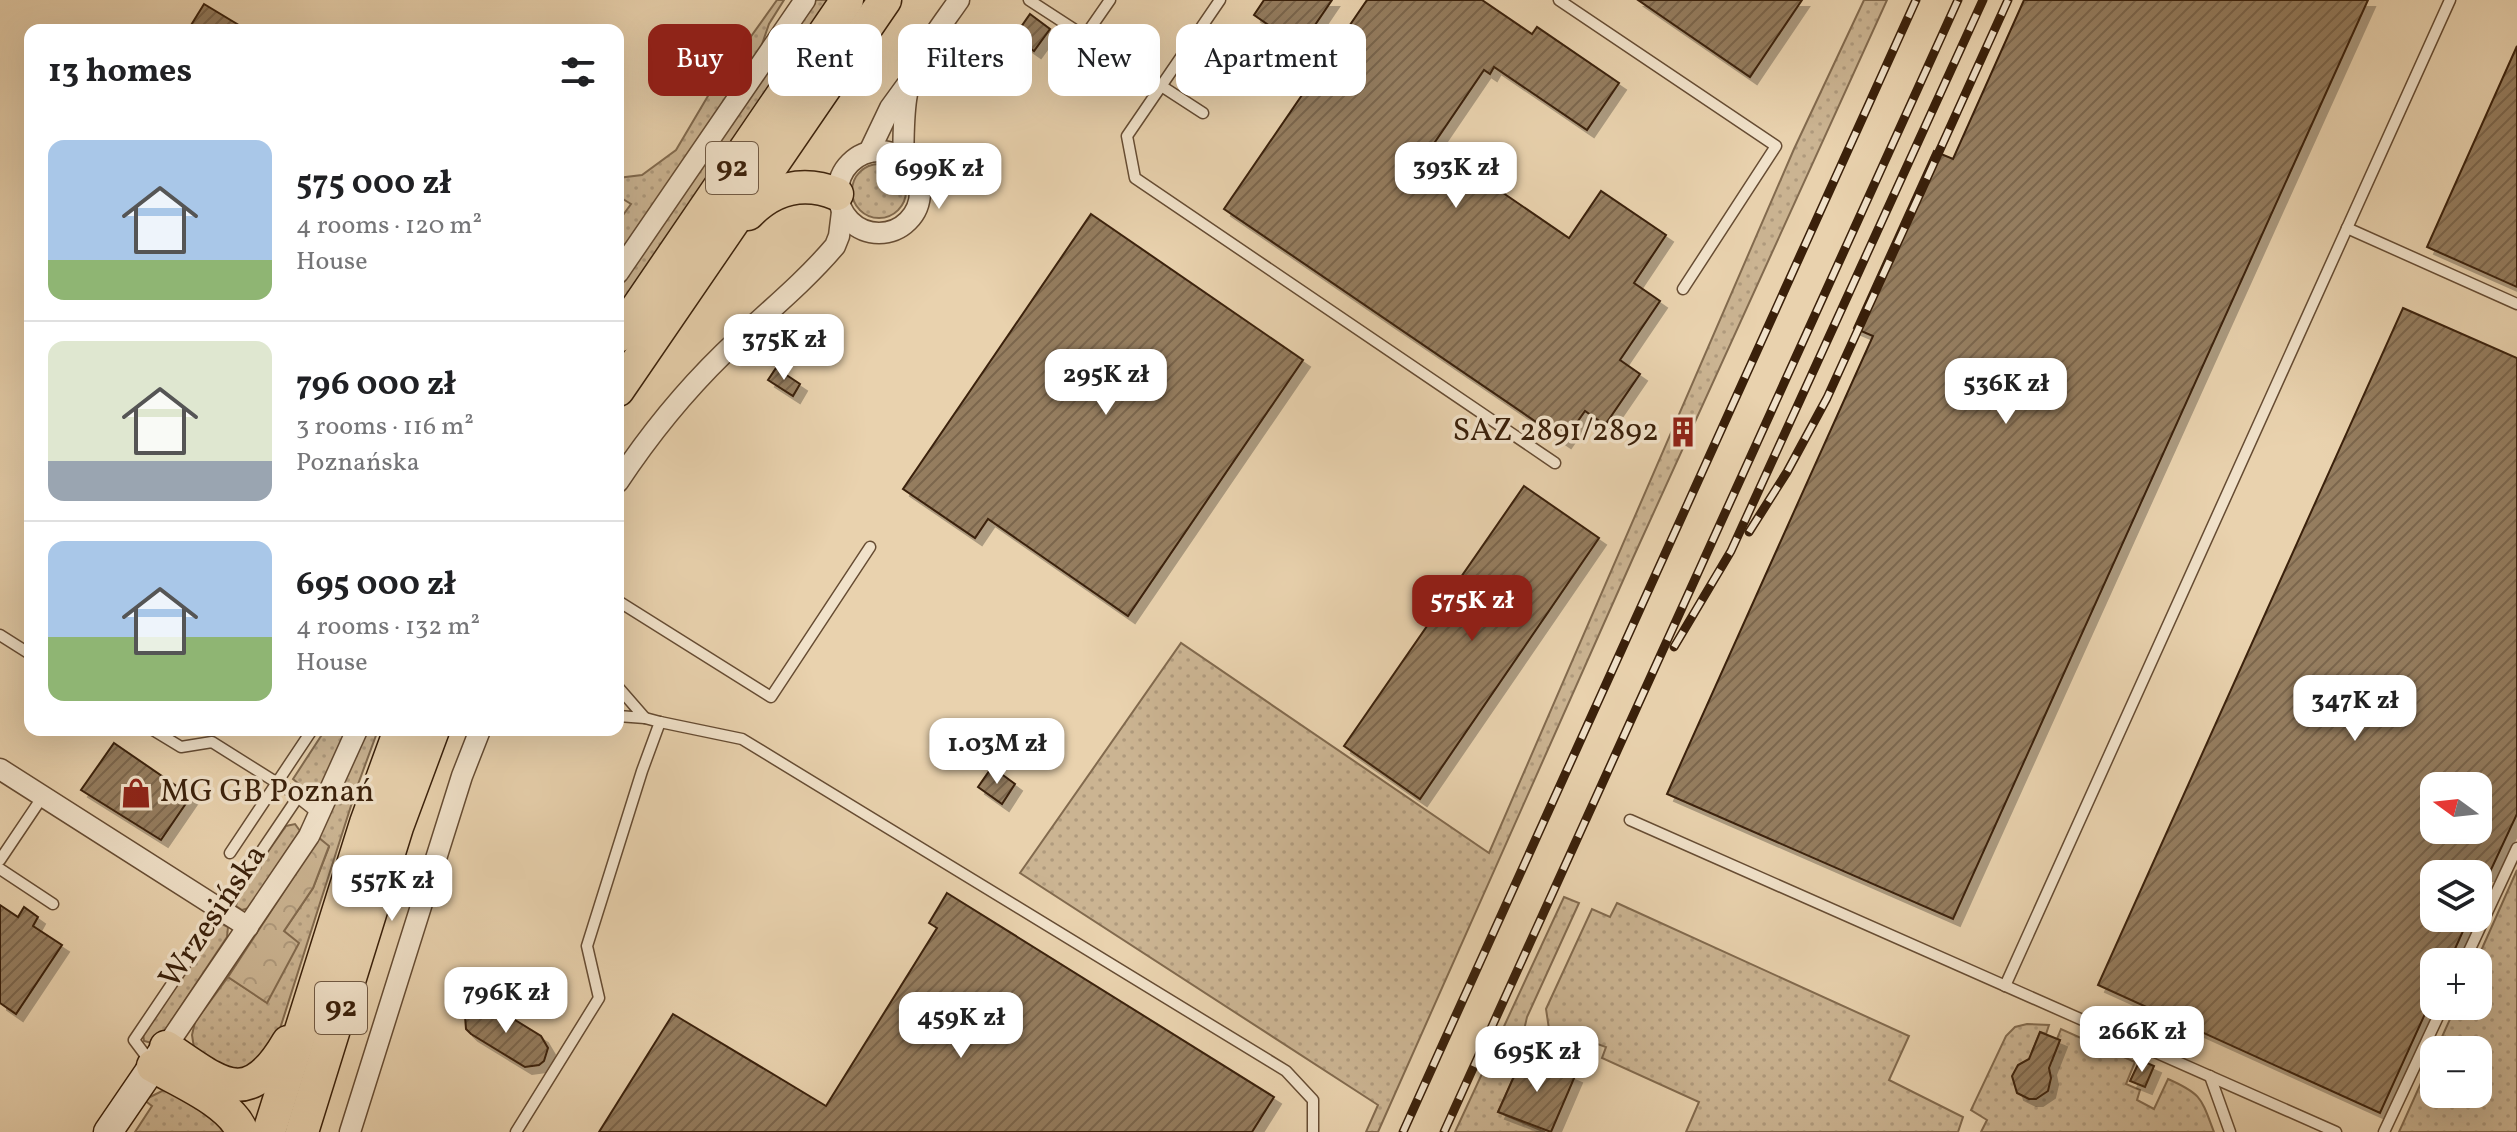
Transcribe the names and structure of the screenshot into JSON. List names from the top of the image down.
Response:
{
  "streets": {
    "main road": ["92"],
    "street": ["Wrzesińska"]
  },
  "places": {
    "building": ["SAZ 2891/2892"],
    "shop": ["MG GB Poznań"]
  },
  "north": "left",
  "page": {
    "chip": [
      "Buy",
      "Rent",
      "Filters",
      "New",
      "Apartment"
    ],
    "heading": "13 homes",
    "list": [
      {
        "name": "575 000 zł",
        "note": "4 rooms · 120 m² · House"
      },
      {
        "name": "796 000 zł",
        "note": "3 rooms · 116 m² · Poznańska"
      },
      {
        "name": "695 000 zł",
        "note": "4 rooms · 132 m² · House"
      }
    ],
    "price": [
      "393K zł",
      "699K zł",
      "375K zł",
      "295K zł",
      "536K zł",
      "575K zł",
      "347K zł",
      "1.03M zł",
      "557K zł",
      "796K zł",
      "459K zł",
      "266K zł",
      "695K zł"
    ],
    "map_buttons": ["+", "−"]
  }
}
